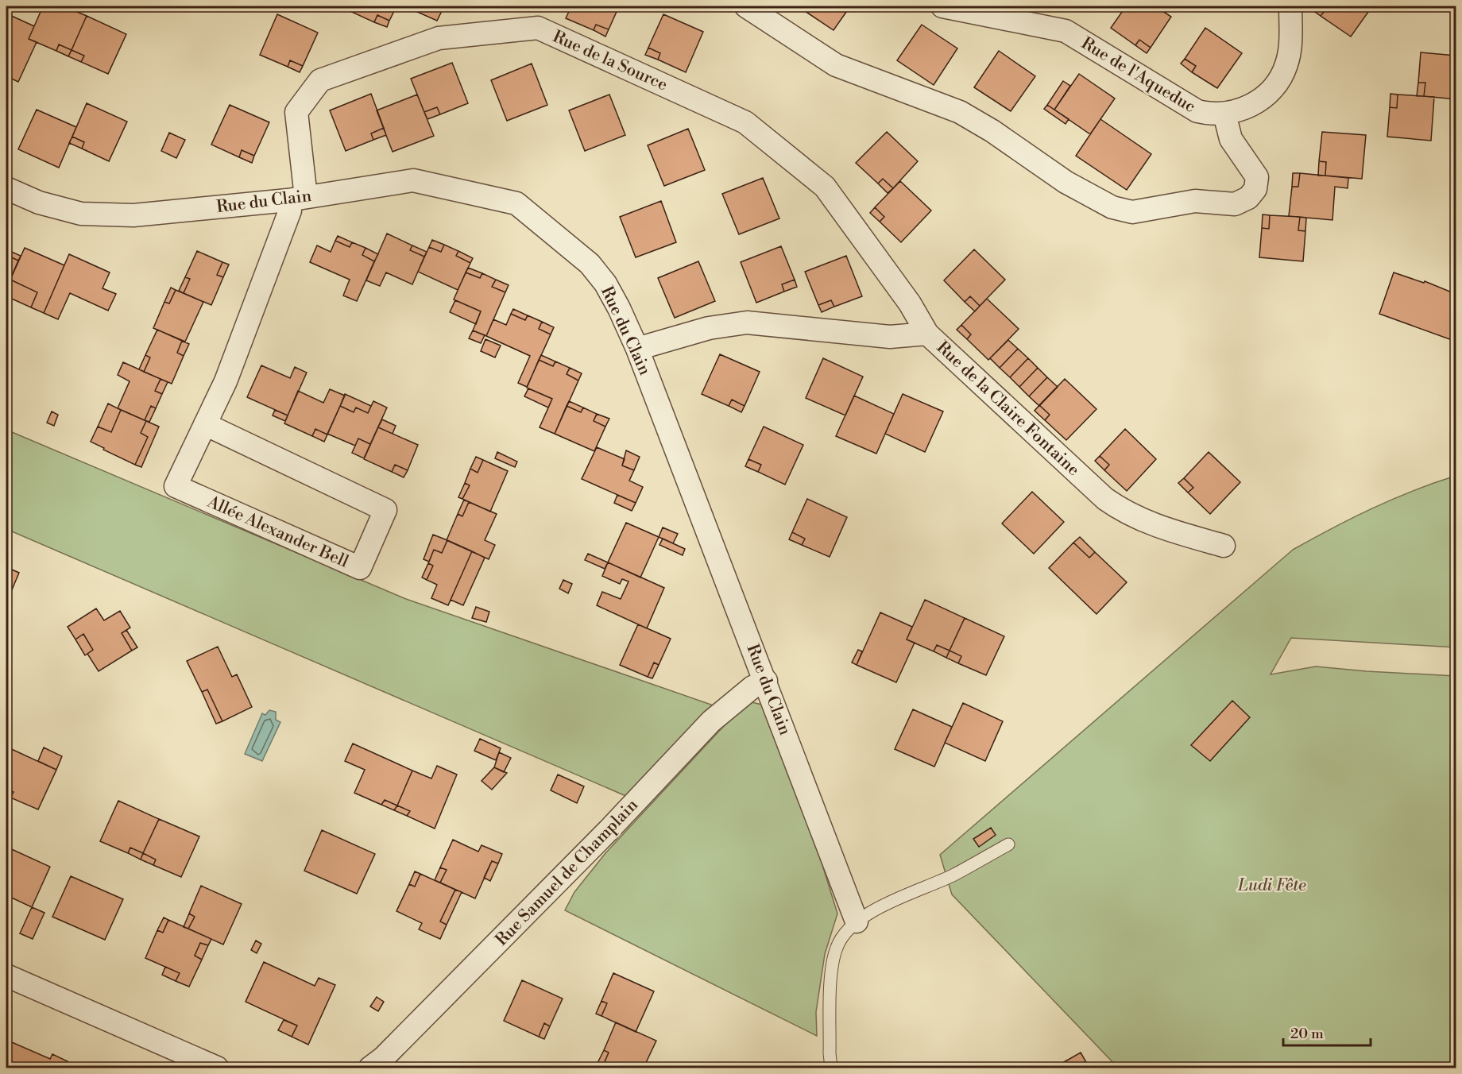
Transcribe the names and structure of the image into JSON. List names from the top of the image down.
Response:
{
  "streets": {
    "street": [
      "Rue de la Source",
      "Rue de l'Aqueduc",
      "Rue du Clain",
      "Rue de la Claire Fontaine",
      "Allée Alexander Bell",
      "Rue Samuel de Champlain"
    ]
  },
  "crossings": [
    ["Rue de la Source", "Rue du Clain"],
    ["Rue de la Source", "Rue de la Claire Fontaine"],
    ["Rue de la Source", "Allée Alexander Bell"],
    ["Rue du Clain", "Rue de la Claire Fontaine"],
    ["Rue du Clain", "Allée Alexander Bell"],
    ["Rue du Clain", "Rue Samuel de Champlain"]
  ],
  "parks": ["Ludi Fête"],
  "scale_bar": "20 m"
}
